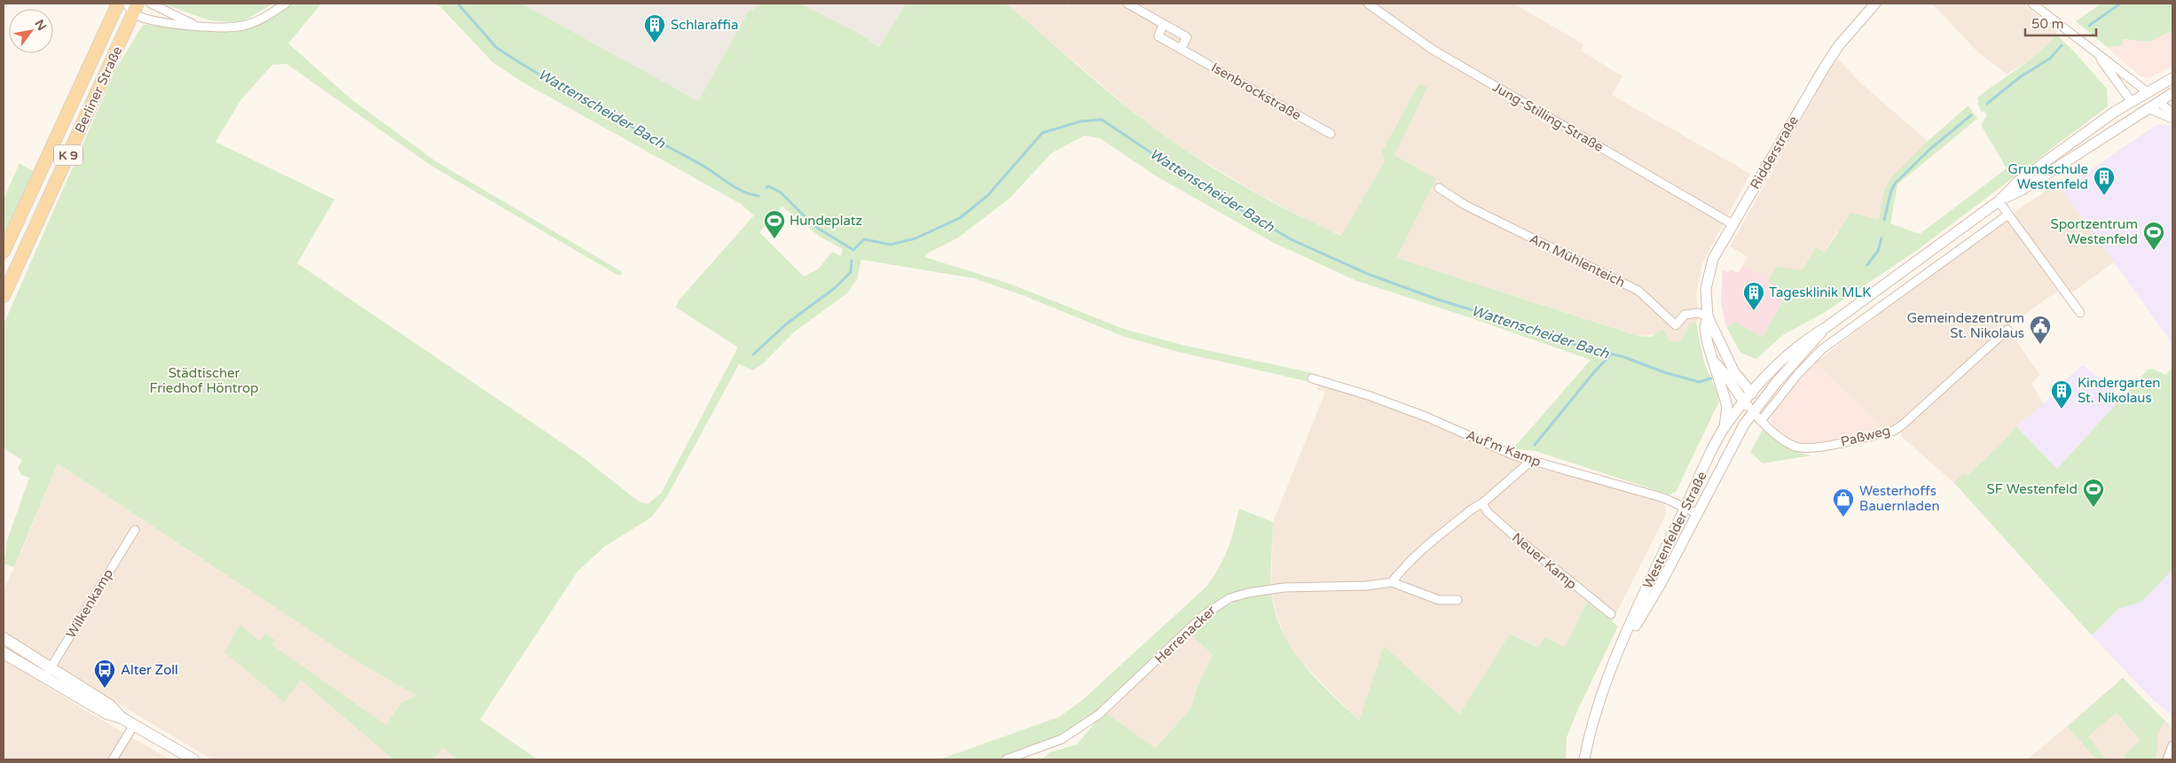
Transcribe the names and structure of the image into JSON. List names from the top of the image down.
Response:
{
  "streets": {
    "main road": ["Berliner Straße", "K 9"],
    "street": [
      "Isenbrockstraße",
      "Jung-Stilling-Straße",
      "Ridderstraße",
      "Am Mühlenteich",
      "Paßweg",
      "Auf'm Kamp",
      "Westenfelder Straße",
      "Neuer Kamp",
      "Wilkenkamp",
      "Herrenacker"
    ]
  },
  "crossings": [
    ["Jung-Stilling-Straße", "Ridderstraße"],
    ["Ridderstraße", "Am Mühlenteich"],
    ["Ridderstraße", "Westenfelder Straße"],
    ["Paßweg", "Westenfelder Straße"],
    ["Auf'm Kamp", "Westenfelder Straße"]
  ],
  "water": ["Wattenscheider Bach"],
  "parks": ["Städtischer Friedhof Höntrop"],
  "places": {
    "building": [
      "Schlaraffia",
      "Grundschule Westenfeld",
      "Tagesklinik MLK",
      "Kindergarten St. Nikolaus"
    ],
    "sports": ["Hundeplatz", "Sportzentrum Westenfeld", "SF Westenfeld"],
    "public building": ["Gemeindezentrum St. Nikolaus"],
    "shop": ["Westerhoffs Bauernladen"],
    "bus stop": ["Alter Zoll"]
  },
  "scale_bar": "50 m",
  "north": "top right"
}
